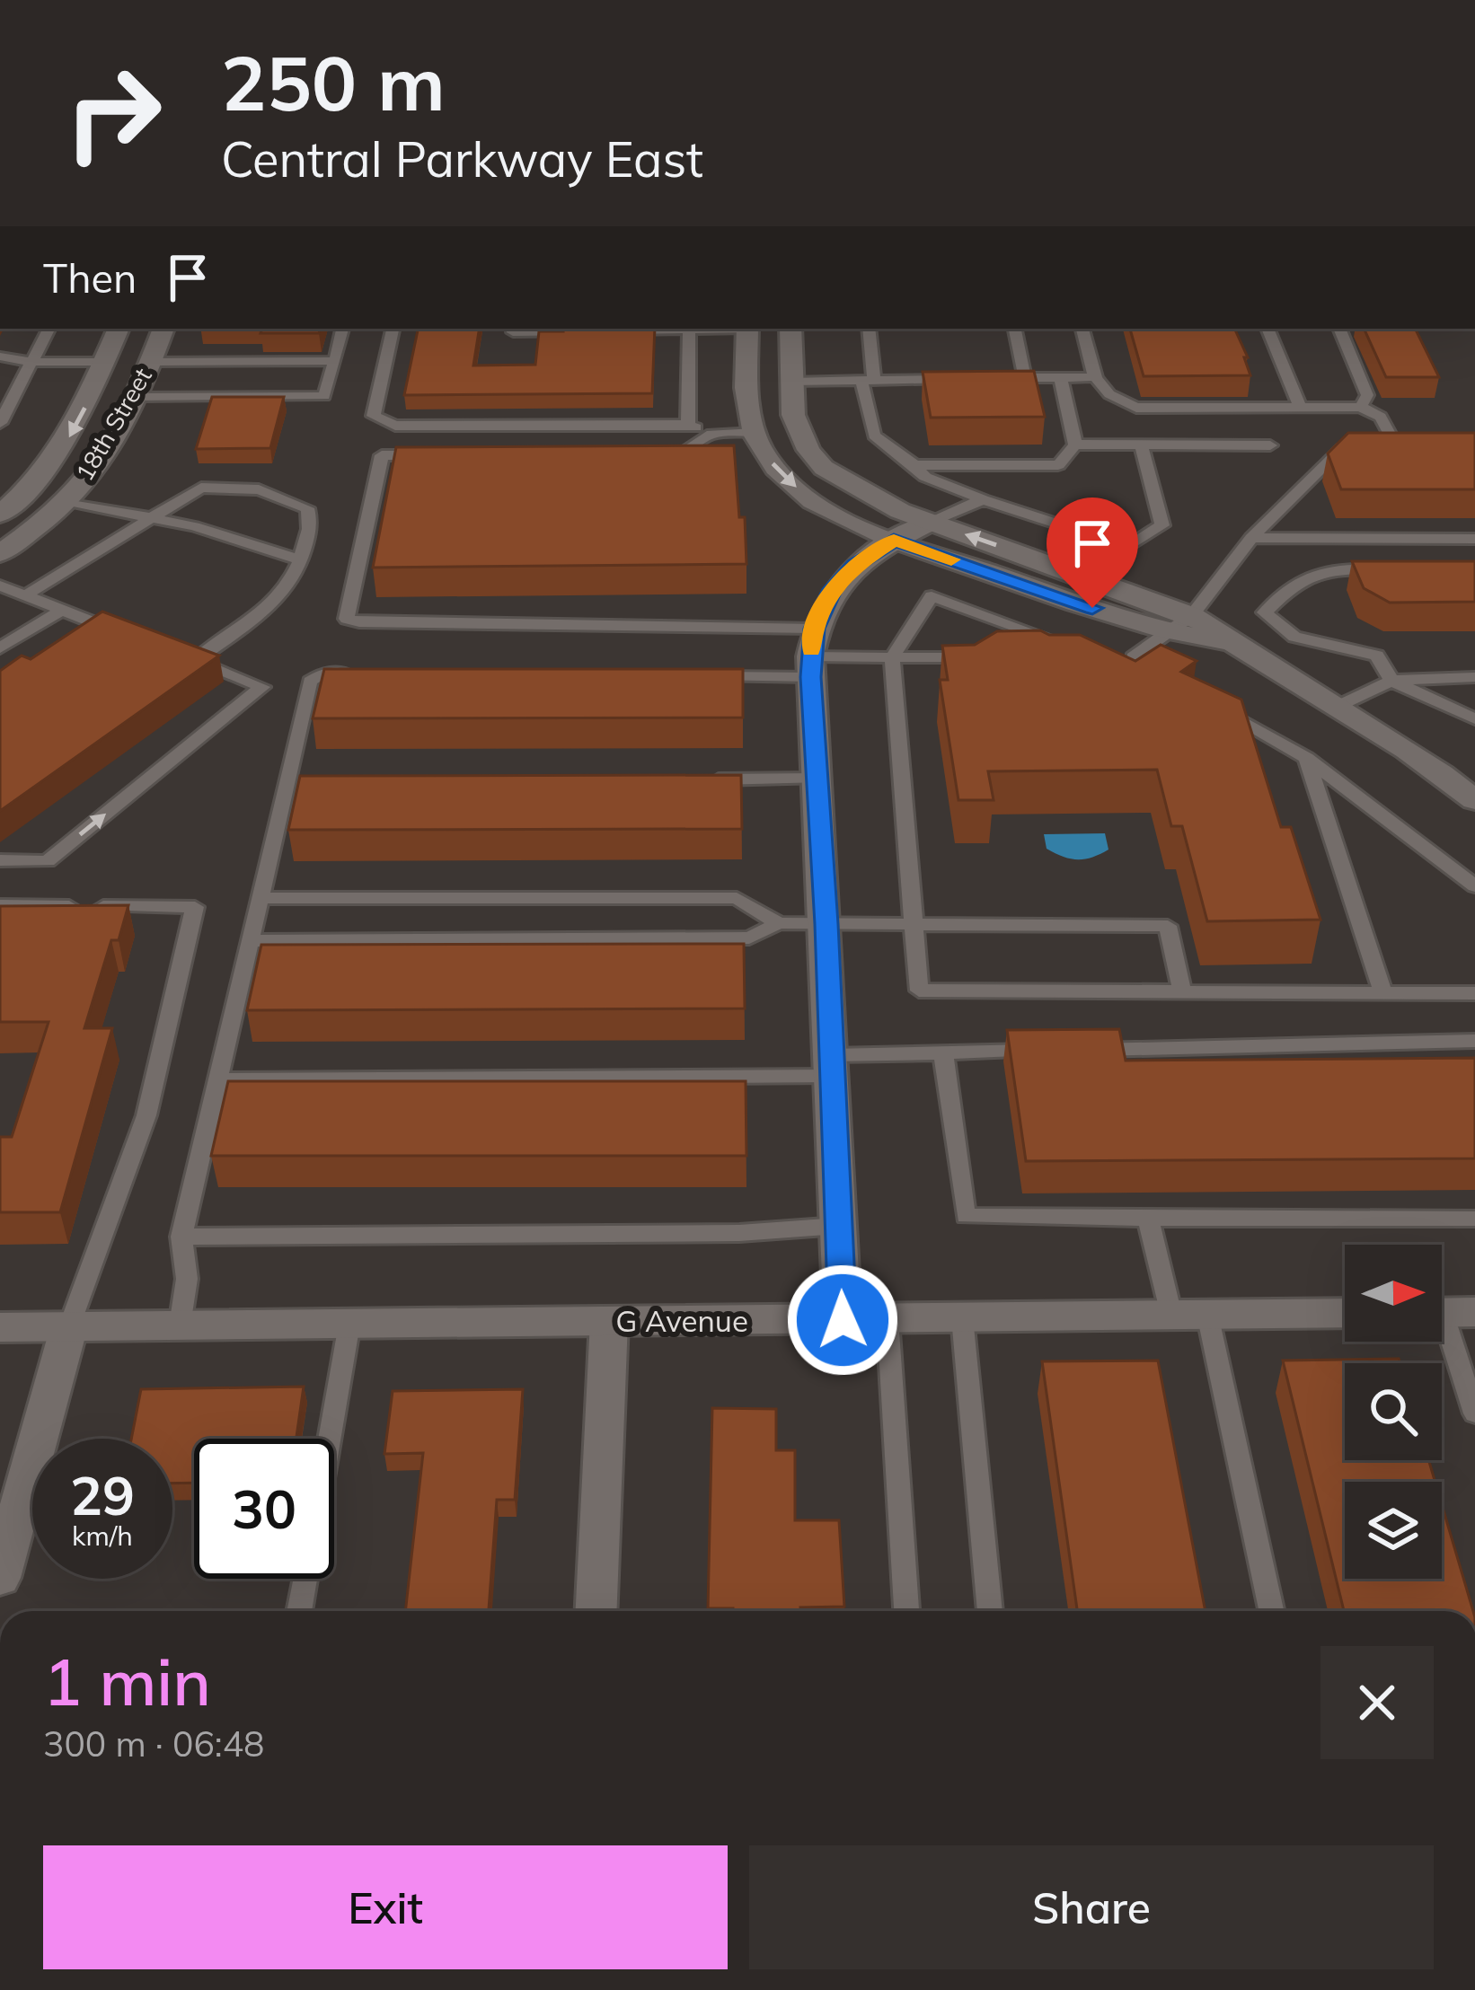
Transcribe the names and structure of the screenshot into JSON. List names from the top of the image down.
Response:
{
  "streets": {
    "street": ["18th Street", "G Avenue"]
  },
  "north": "right",
  "page": {
    "turn": ["250 m", "Central Parkway East"],
    "then": "Then",
    "speed": "29 km/h",
    "limit": "30",
    "heading": ["1 min", "300 m · 06:48"],
    "buttons": ["Exit", "Share"]
  }
}
